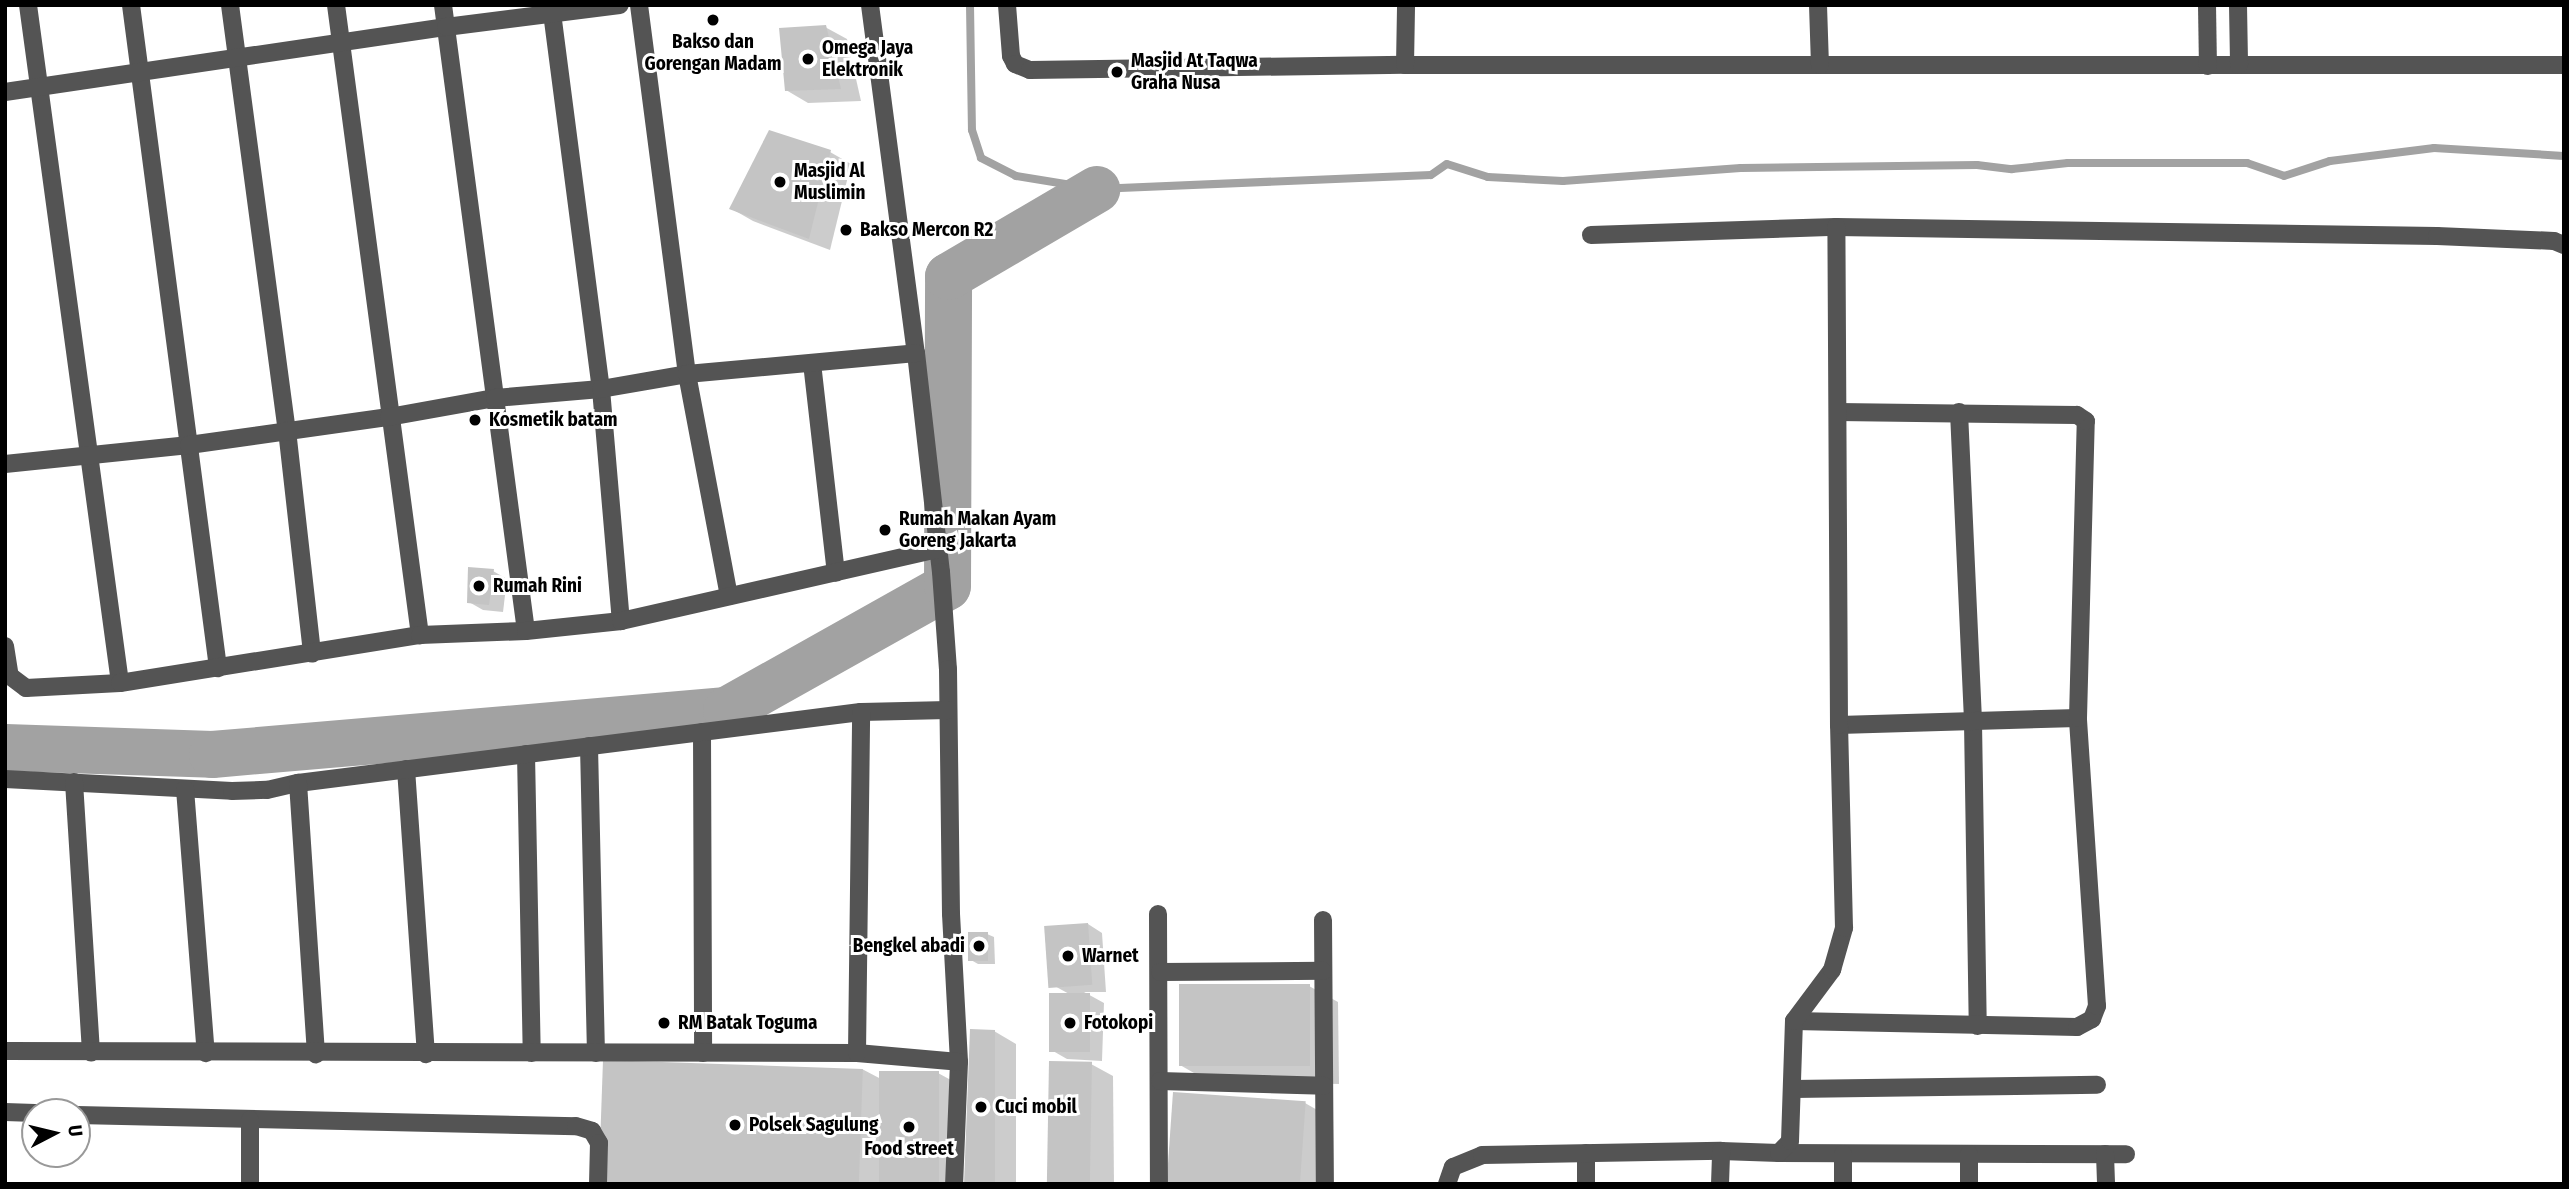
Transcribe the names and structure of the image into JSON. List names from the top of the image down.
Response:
{
  "places": [
    "Bakso dan Gorengan Madam",
    "Omega Jaya Elektronik",
    "Masjid At Taqwa Graha Nusa",
    "Masjid Al Muslimin",
    "Bakso Mercon R2",
    "Kosmetik batam",
    "Rumah Makan Ayam Goreng Jakarta",
    "Rumah Rini",
    "Bengkel abadi",
    "Warnet",
    "RM Batak Toguma",
    "Fotokopi",
    "Cuci mobil",
    "Polsek Sagulung",
    "Food street"
  ],
  "north": "right"
}
